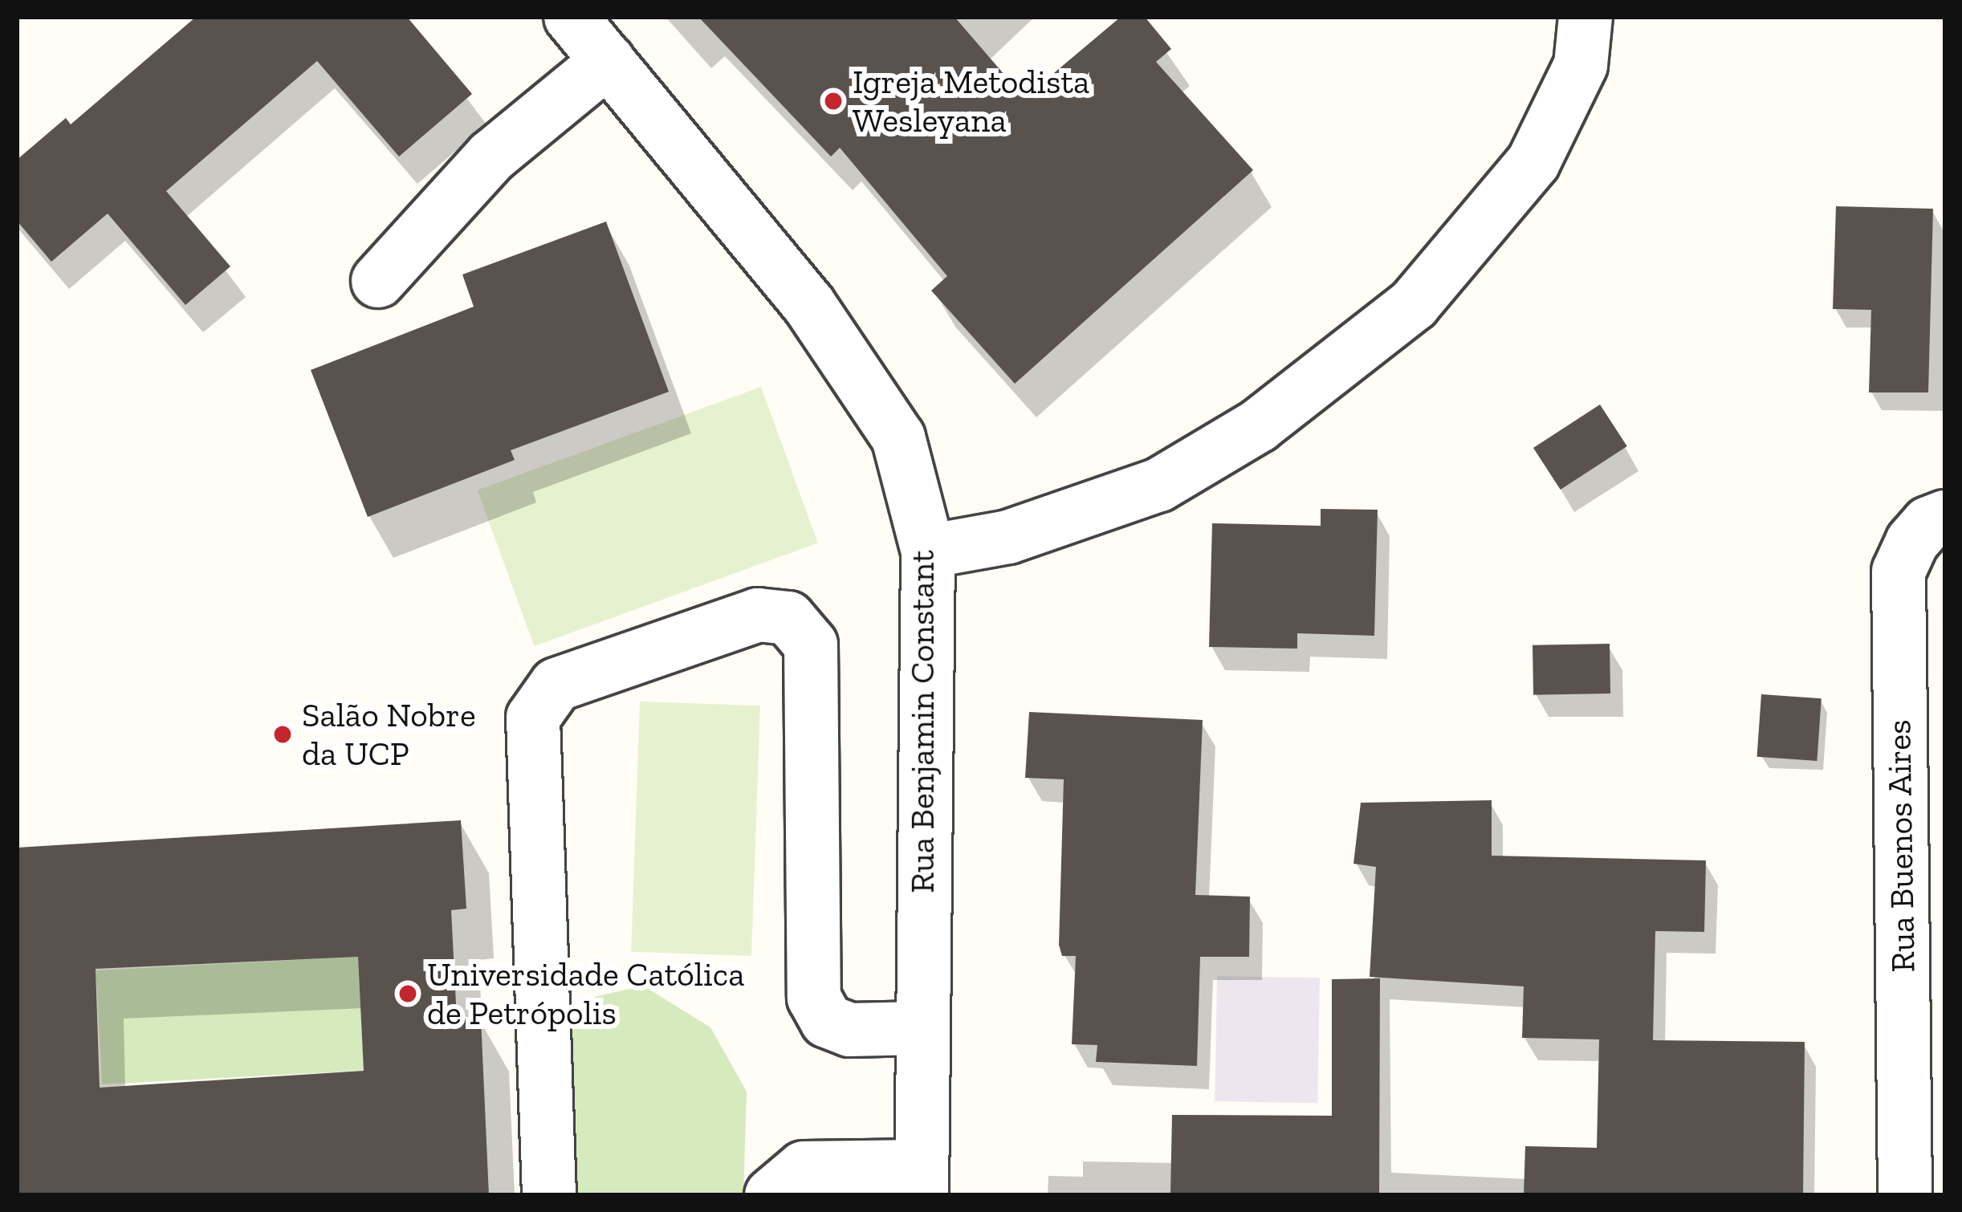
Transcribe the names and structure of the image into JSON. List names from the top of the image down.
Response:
{
  "streets": {
    "street": ["Rua Benjamin Constant", "Rua Buenos Aires"]
  },
  "places": ["Igreja Metodista Wesleyana", "Salão Nobre da UCP", "Universidade Católica de Petrópolis"]
}
